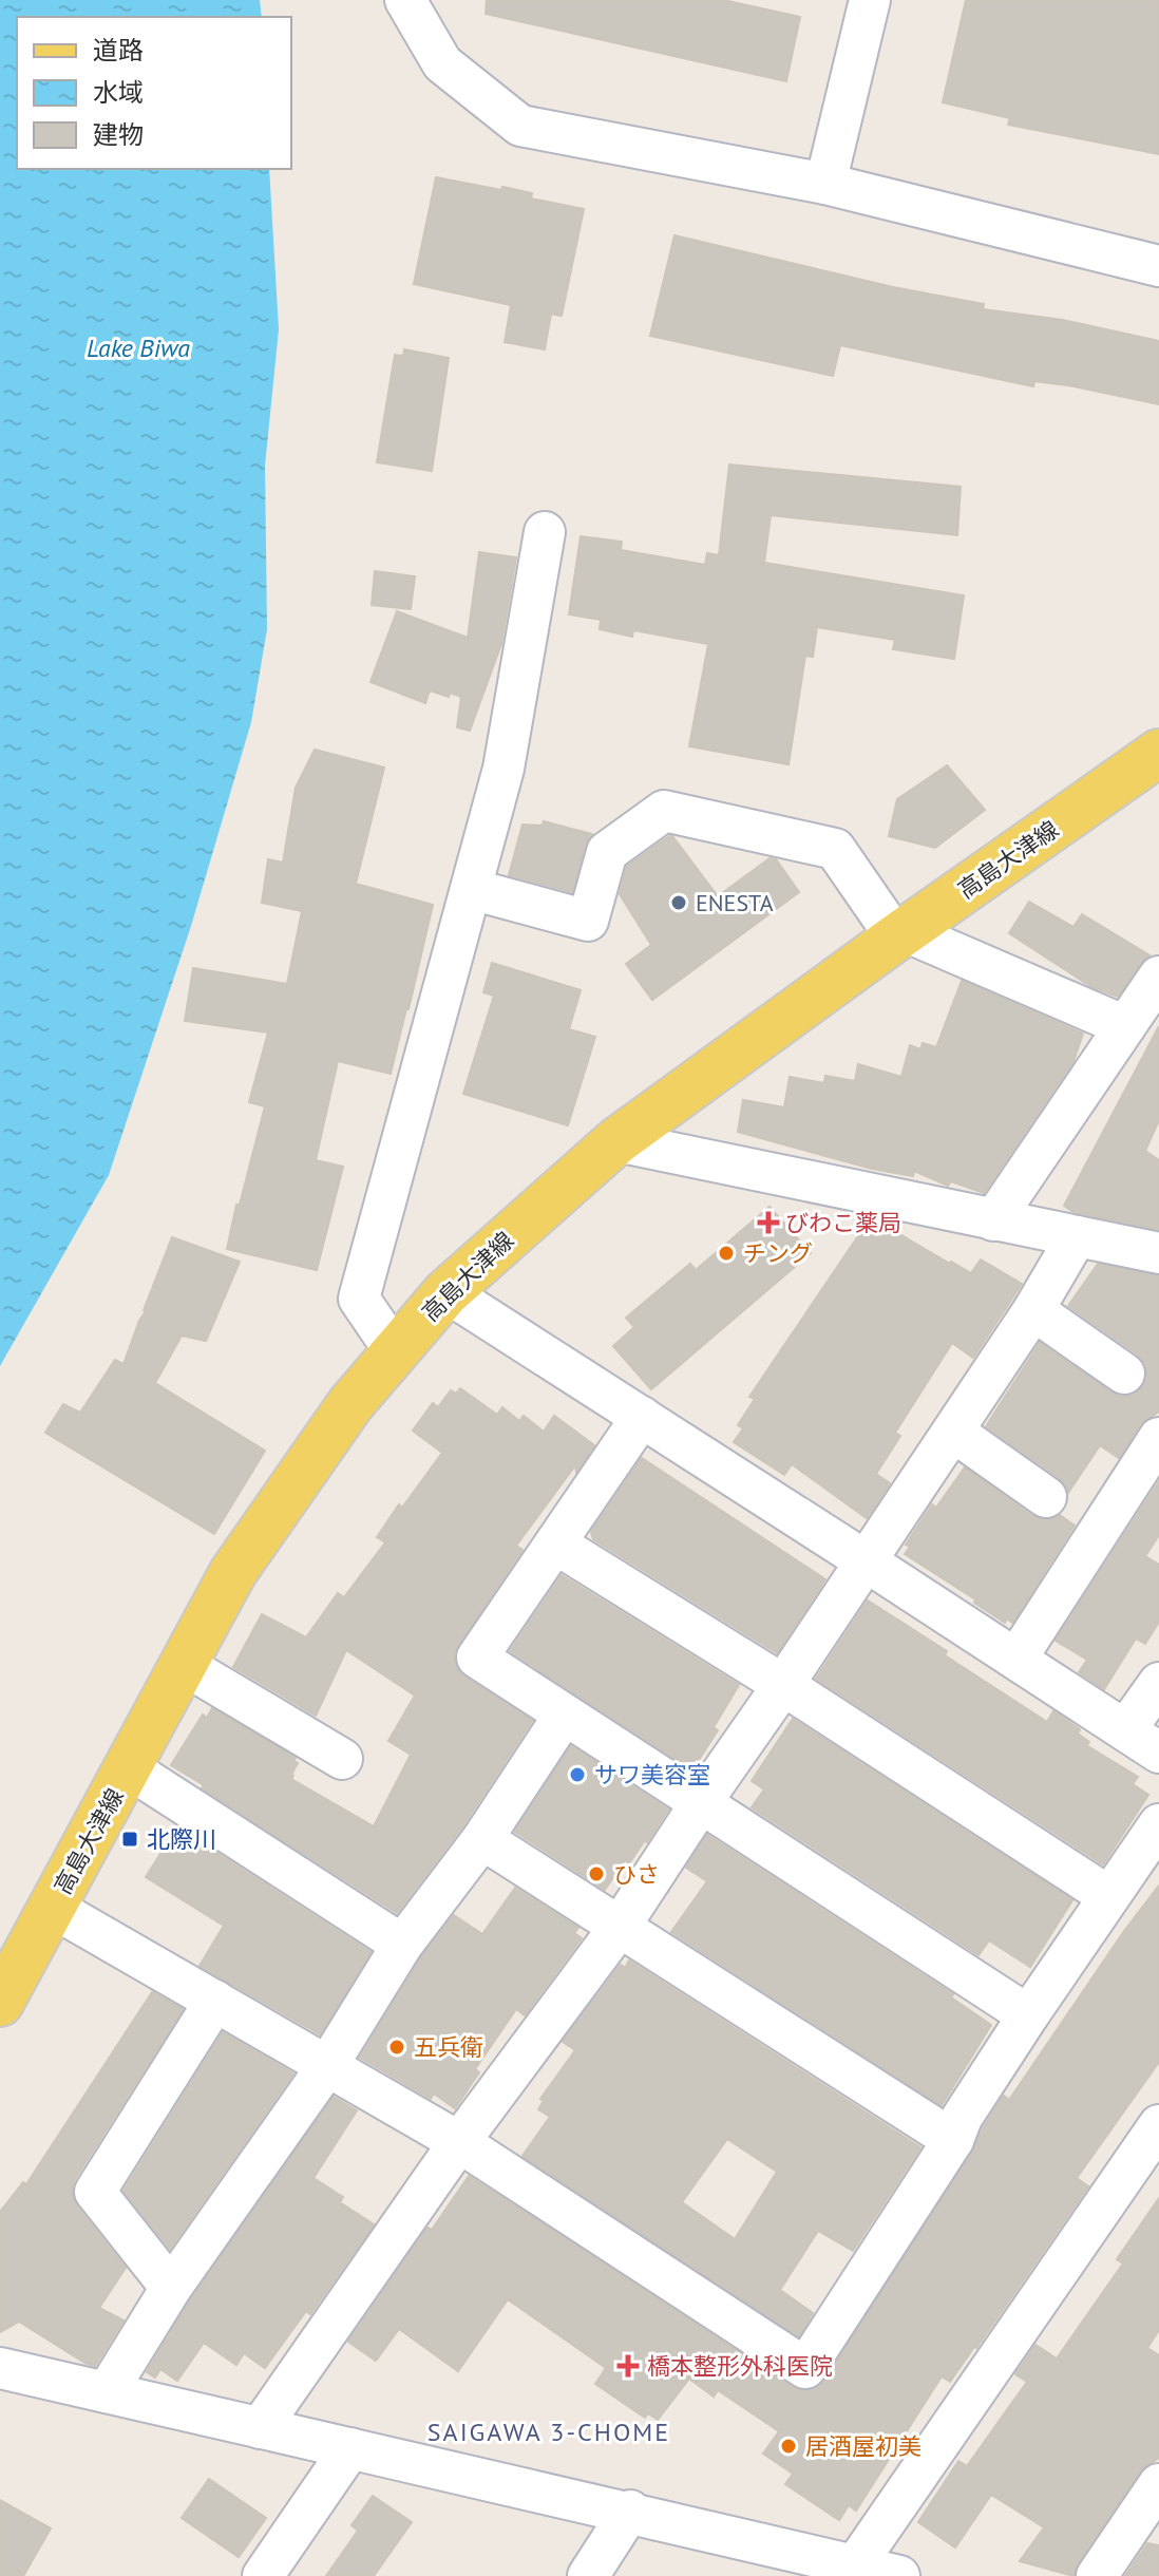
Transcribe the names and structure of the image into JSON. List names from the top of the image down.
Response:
{
  "streets": {
    "main road": ["高島大津線"]
  },
  "districts": ["SAIGAWA 3-CHOME"],
  "water": ["Lake Biwa"],
  "places": {
    "other": [
      "ENESTA",
      "チング",
      "サワ美容室",
      "ひさ",
      "五兵衛",
      "居酒屋初美"
    ],
    "health": ["びわこ薬局", "橋本整形外科医院"],
    "transit": ["北際川"]
  },
  "legend": ["道路", "水域", "建物"]
}
